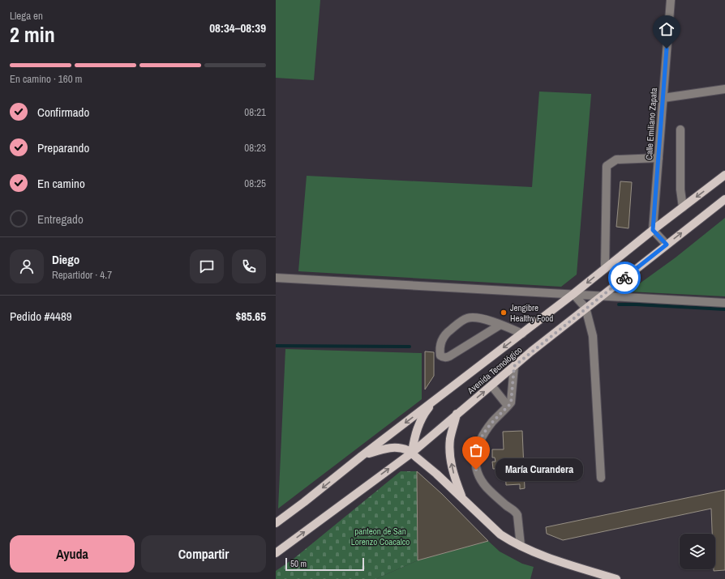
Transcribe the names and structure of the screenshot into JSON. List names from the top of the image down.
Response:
{
  "streets": {
    "main road": ["Avenida Tecnológico"],
    "street": ["Calle Emiliano Zapata"]
  },
  "crossings": [
    ["Calle Emiliano Zapata", "Avenida Tecnológico"]
  ],
  "parks": ["panteon de San Lorenzo Coacalco"],
  "places": ["Jengibre Healthy Food", "María Curandera"],
  "scale_bar": "50 m",
  "page": {
    "heading": ["2 min", "Llega en", "08:34–08:39"],
    "panel": [
      "Diego",
      "Repartidor · 4.7",
      "Pedido #4489",
      "$85.65"
    ],
    "bar": "En camino · 160 m",
    "list": [
      ["Confirmado", "08:21"],
      ["Preparando", "08:23"],
      ["En camino", "08:25"],
      "Entregado"
    ],
    "bubble": "María Curandera",
    "buttons": ["Ayuda", "Compartir"],
    "scale": "50 m"
  }
}
